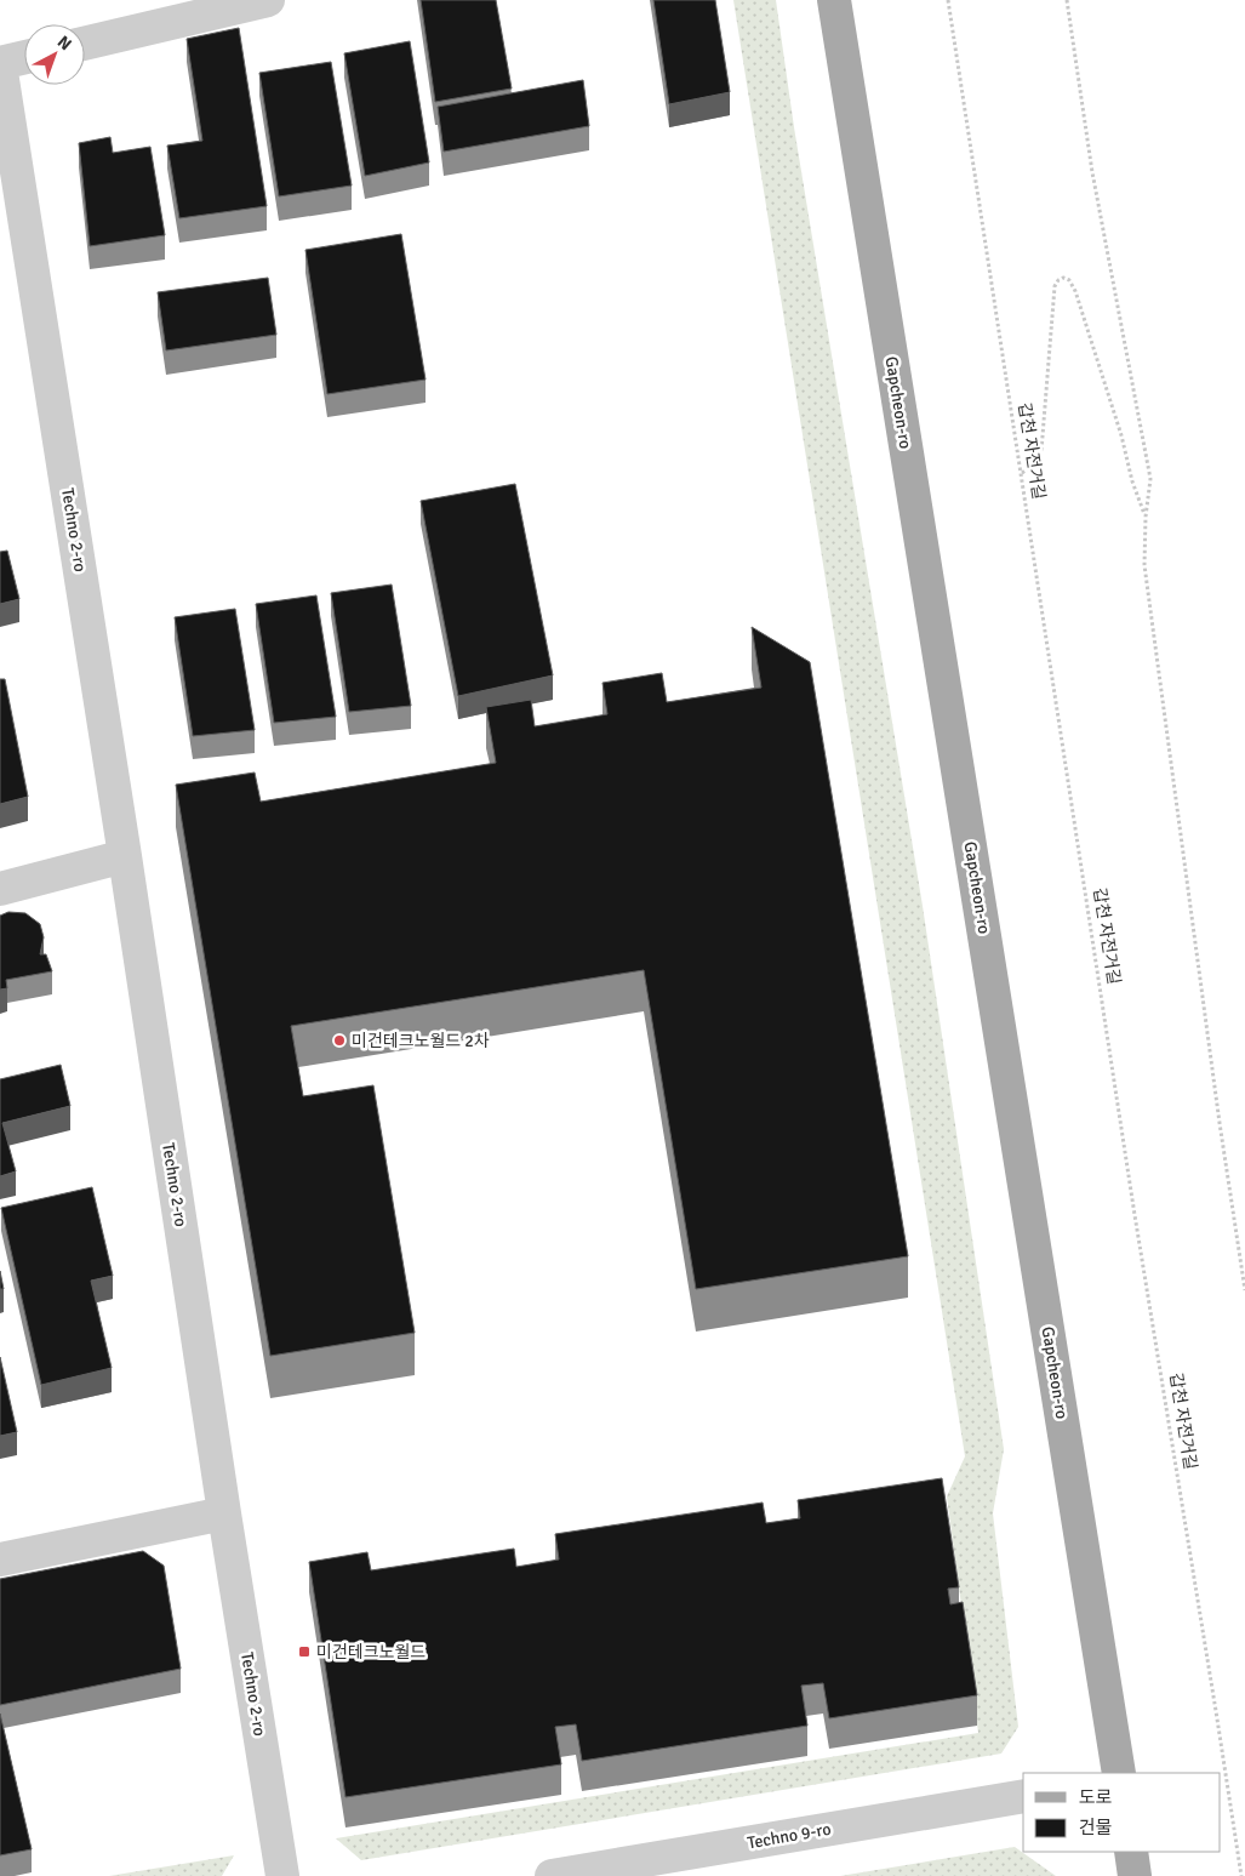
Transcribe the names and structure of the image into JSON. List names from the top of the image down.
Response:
{
  "streets": {
    "main road": ["Gapcheon-ro"],
    "street": ["Techno 2-ro", "Techno 9-ro"],
    "path": ["갑천 자전거길"]
  },
  "places": {
    "other": ["미건테크노월드 2차"],
    "transit": ["미건테크노월드"]
  },
  "legend": ["도로", "건물"],
  "north": "top right"
}
